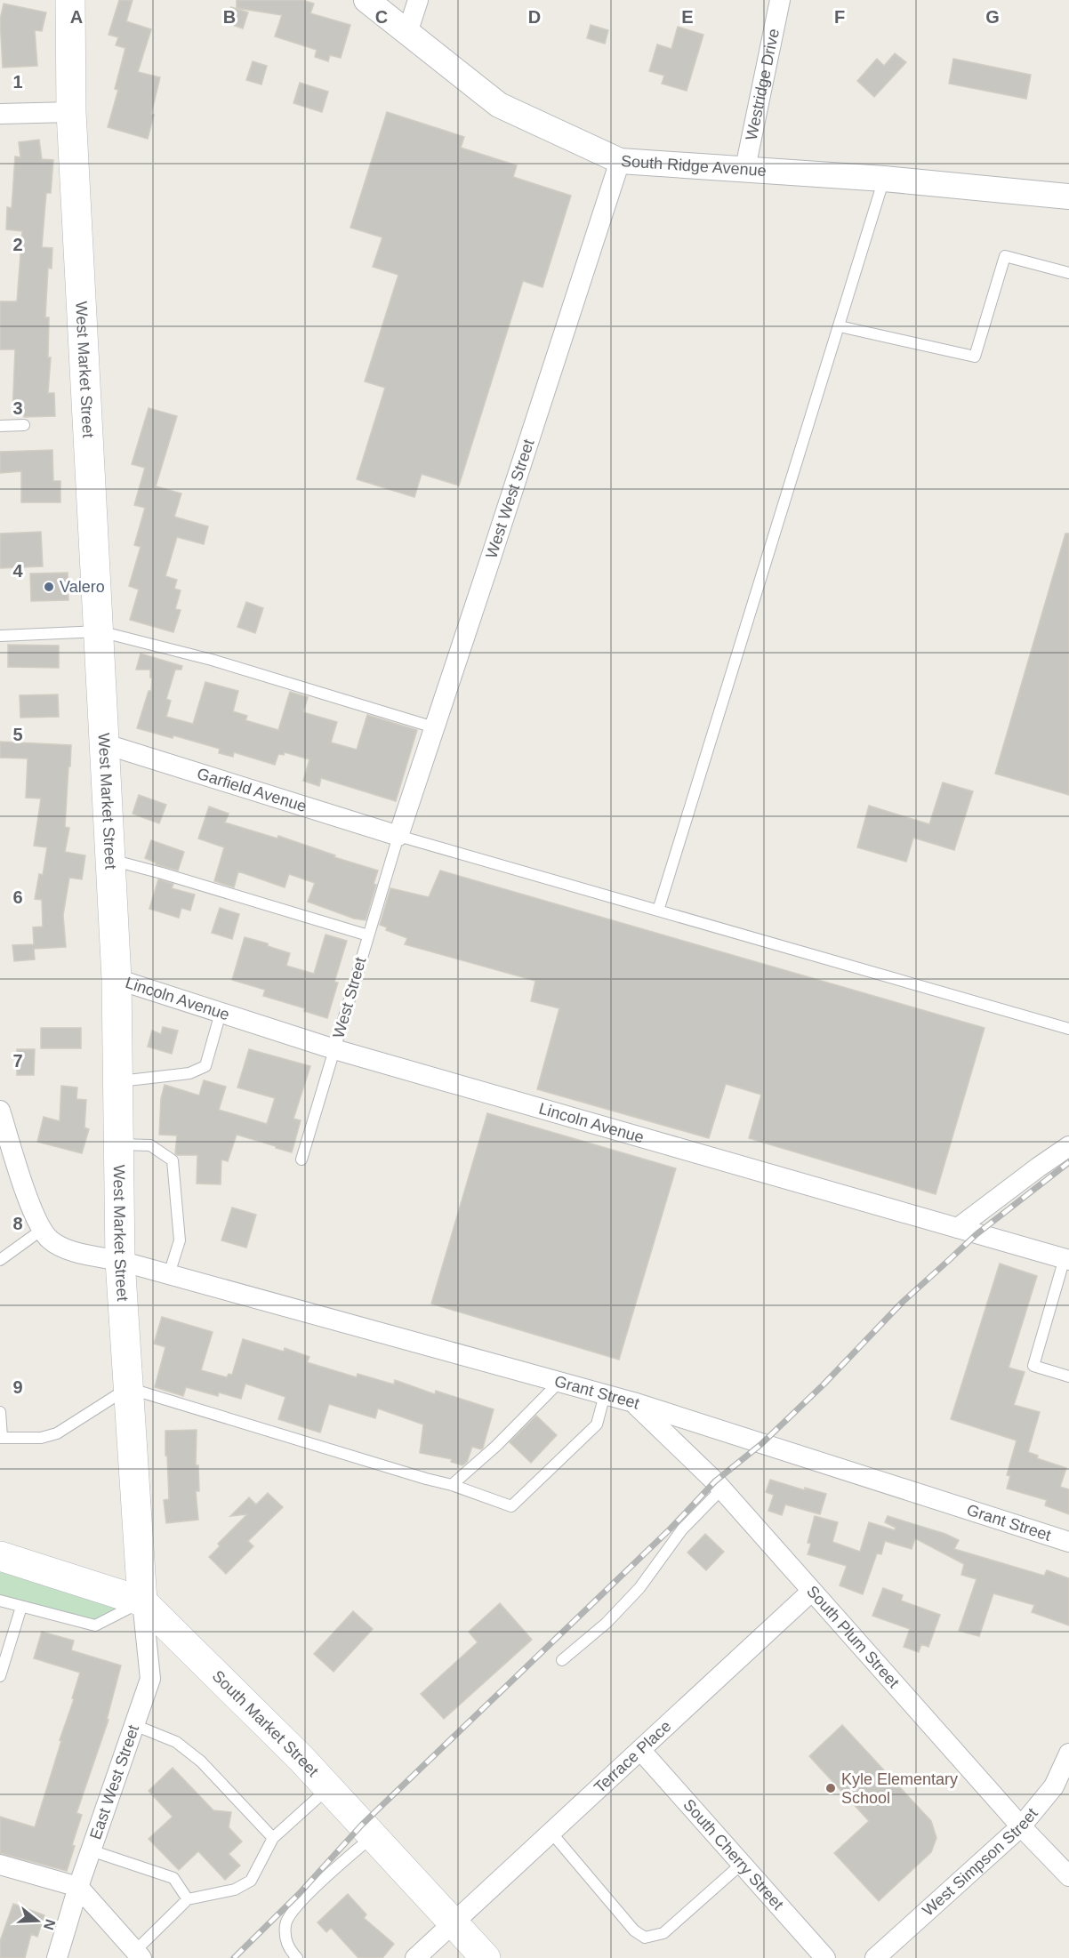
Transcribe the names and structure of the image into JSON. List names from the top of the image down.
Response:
{
  "streets": {
    "main road": ["West Market Street", "South Market Street"],
    "street": [
      "Westridge Drive",
      "South Ridge Avenue",
      "West West Street",
      "Garfield Avenue",
      "Lincoln Avenue",
      "Grant Street",
      "South Plum Street",
      "Terrace Place",
      "East West Street",
      "South Cherry Street",
      "West Simpson Street"
    ],
    "lane": ["West Street"]
  },
  "crossings": [
    ["Westridge Drive", "South Ridge Avenue"],
    ["South Ridge Avenue", "West West Street"],
    ["West Market Street", "Garfield Avenue"],
    ["West Market Street", "Lincoln Avenue"],
    ["West Market Street", "Grant Street"],
    ["West Market Street", "South Market Street"],
    ["West Market Street", "East West Street"],
    ["West West Street", "Garfield Avenue"],
    ["West West Street", "West Street"],
    ["Garfield Avenue", "West Street"],
    ["West Street", "Lincoln Avenue"],
    ["Grant Street", "South Plum Street"],
    ["South Plum Street", "Terrace Place"],
    ["South Plum Street", "West Simpson Street"],
    ["South Market Street", "Terrace Place"],
    ["South Market Street", "East West Street"],
    ["Terrace Place", "South Cherry Street"]
  ],
  "places": ["Valero", "Kyle Elementary School"],
  "north": "right",
  "grid": {
    "columns": [
      "A",
      "B",
      "C",
      "D",
      "E",
      "F",
      "G"
    ],
    "rows": [
      "1",
      "2",
      "3",
      "4",
      "5",
      "6",
      "7",
      "8",
      "9"
    ]
  }
}
